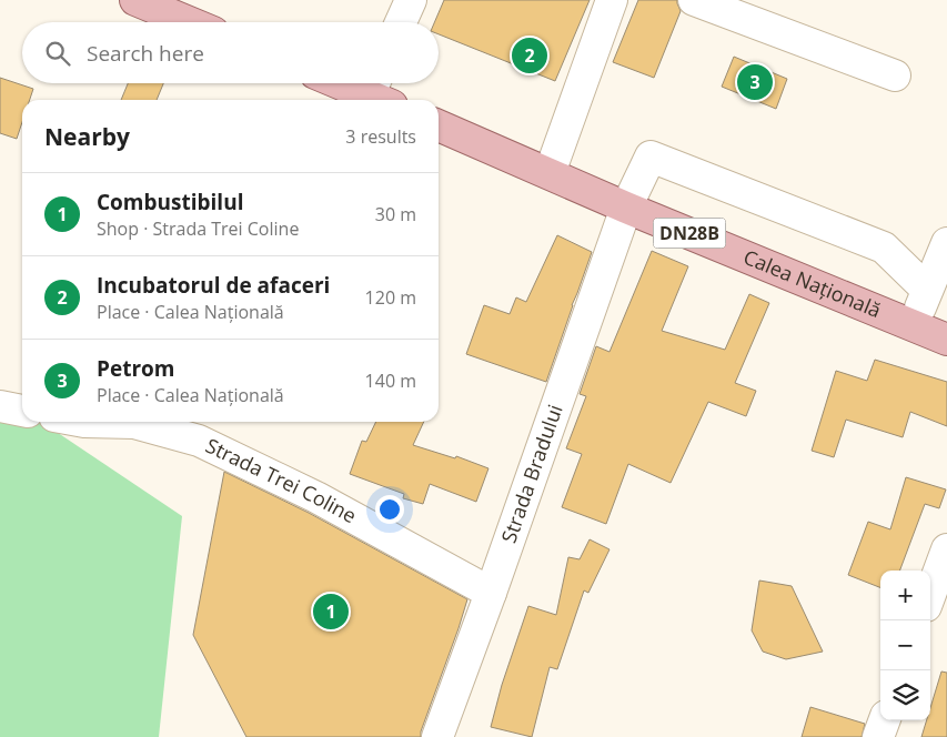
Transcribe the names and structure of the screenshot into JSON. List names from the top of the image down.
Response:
{
  "streets": {
    "main road": ["DN28B", "Calea Națională"],
    "street": ["Strada Bradului", "Strada Trei Coline"]
  },
  "crossings": [
    ["Calea Națională", "Strada Bradului"],
    ["Strada Bradului", "Strada Trei Coline"]
  ],
  "page": {
    "search": "Search here",
    "pins": ["2", "3", "1"],
    "heading": ["Nearby", "3 results"],
    "list": [
      {
        "mark": "1",
        "name": "Combustibilul",
        "note": "Shop · Strada Trei Coline",
        "value": "30 m"
      },
      {
        "mark": "2",
        "name": "Incubatorul de afaceri",
        "note": "Place · Calea Națională",
        "value": "120 m"
      },
      {
        "mark": "3",
        "name": "Petrom",
        "note": "Place · Calea Națională",
        "value": "140 m"
      }
    ],
    "map_buttons": ["+", "−"]
  }
}
